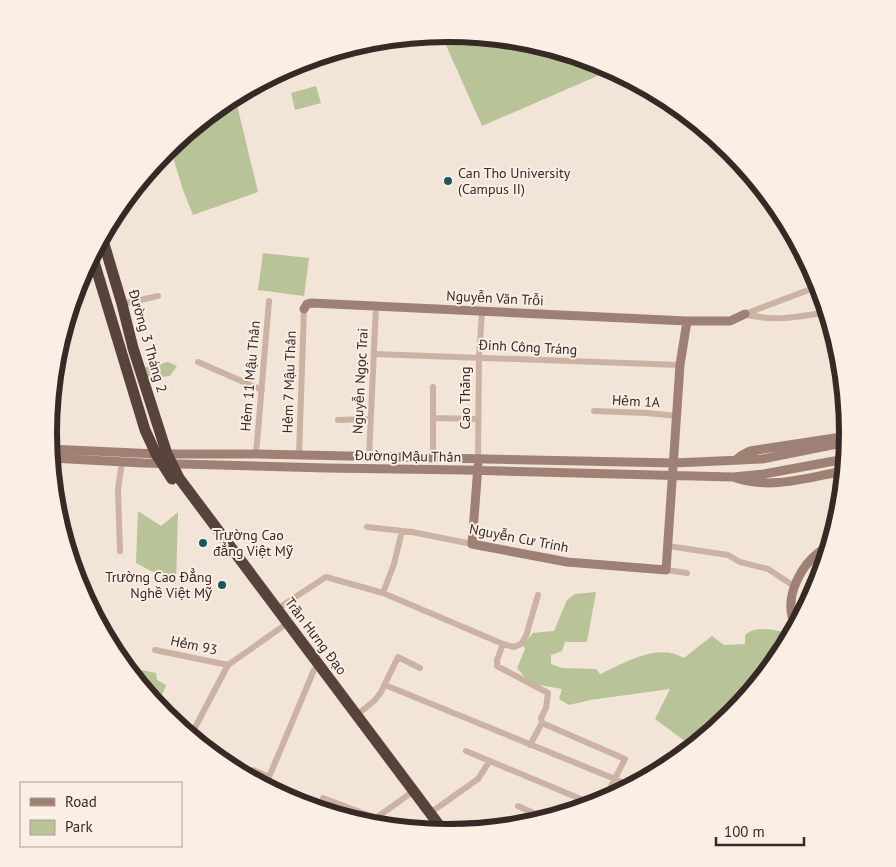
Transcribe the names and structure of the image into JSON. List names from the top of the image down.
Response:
{
  "streets": {
    "highway": ["Đường 3 Tháng 2", "Trần Hưng Đạo"],
    "main road": [
      "Nguyễn Văn Trỗi",
      "Cao Thắng",
      "Đường Mậu Thân",
      "Nguyễn Cư Trinh"
    ],
    "street": [
      "Đinh Công Tráng",
      "Hẻm 11 Mậu Thân",
      "Nguyễn Ngọc Trai",
      "Hẻm 7 Mậu Thân",
      "Hẻm 1A",
      "Hẻm 93"
    ]
  },
  "crossings": [
    ["Nguyễn Văn Trỗi", "Nguyễn Ngọc Trai"],
    ["Nguyễn Văn Trỗi", "Hẻm 7 Mậu Thân"],
    ["Nguyễn Văn Trỗi", "Cao Thắng"],
    ["Đường 3 Tháng 2", "Đường Mậu Thân"],
    ["Đường 3 Tháng 2", "Trần Hưng Đạo"],
    ["Đinh Công Tráng", "Nguyễn Ngọc Trai"],
    ["Đinh Công Tráng", "Cao Thắng"],
    ["Hẻm 11 Mậu Thân", "Đường Mậu Thân"],
    ["Nguyễn Ngọc Trai", "Đường Mậu Thân"],
    ["Hẻm 7 Mậu Thân", "Đường Mậu Thân"],
    ["Cao Thắng", "Đường Mậu Thân"],
    ["Cao Thắng", "Nguyễn Cư Trinh"],
    ["Đường Mậu Thân", "Trần Hưng Đạo"]
  ],
  "places": ["Can Tho University (Campus II)", "Trường Cao đẳng Việt Mỹ", "Trường Cao Đẳng Nghề Việt Mỹ"],
  "legend": ["Road", "Park"],
  "scale_bar": "100 m"
}
